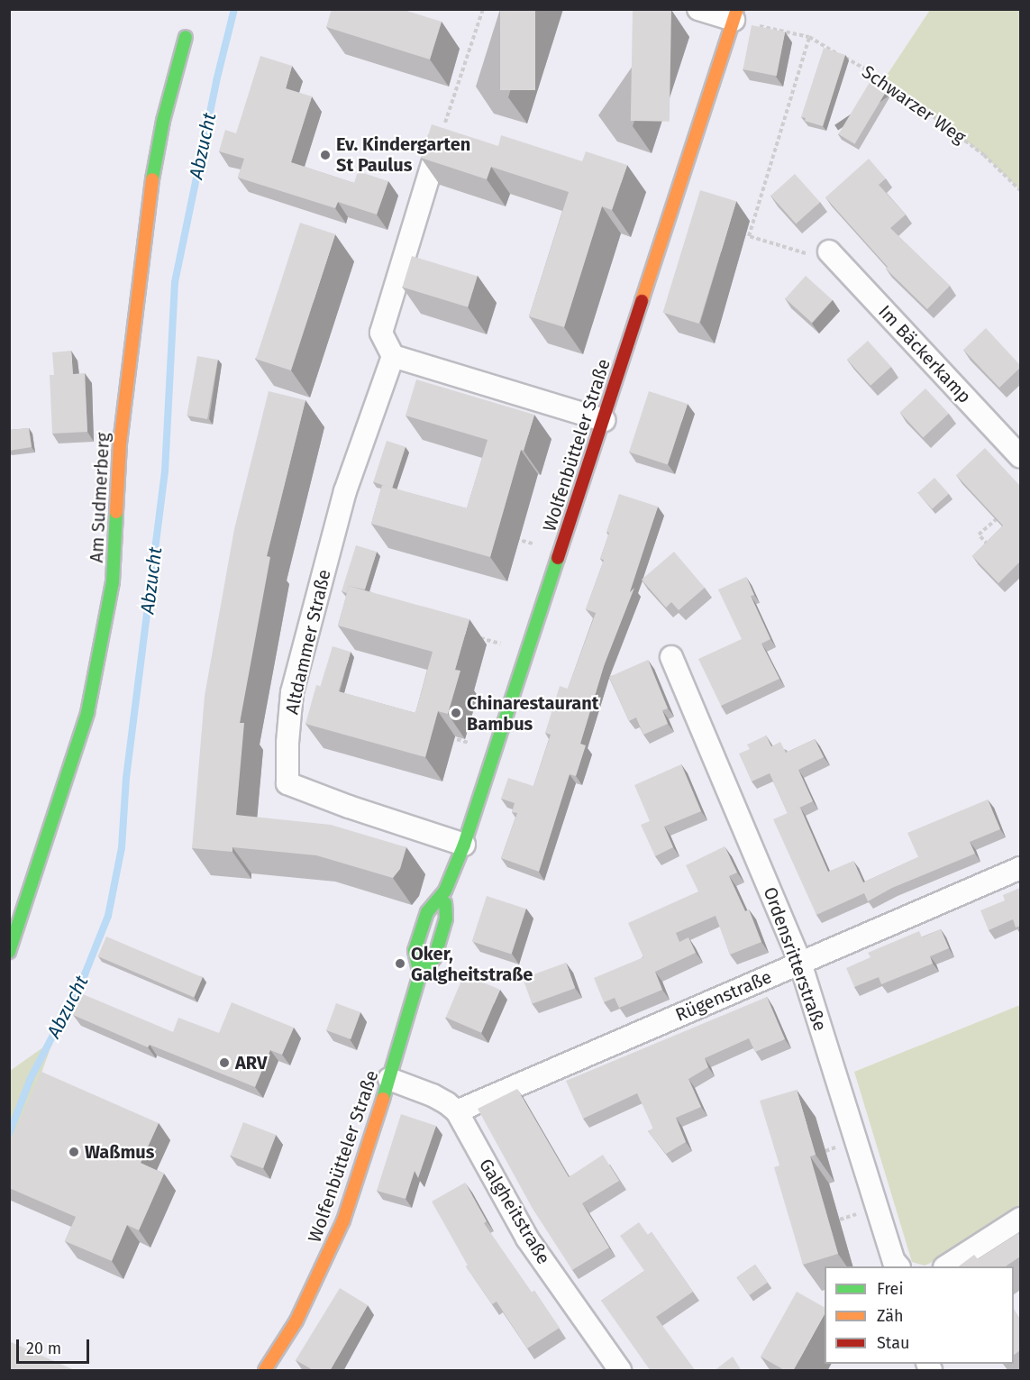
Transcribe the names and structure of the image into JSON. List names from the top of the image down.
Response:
{
  "streets": {
    "main road": ["Wolfenbütteler Straße", "Am Sudmerberg"],
    "street": [
      "Im Bäckerkamp",
      "Altdammer Straße",
      "Ordensritterstraße",
      "Rügenstraße",
      "Galgheitstraße"
    ],
    "path": ["Schwarzer Weg"]
  },
  "crossings": [
    ["Schwarzer Weg", "Wolfenbütteler Straße"],
    ["Wolfenbütteler Straße", "Altdammer Straße"],
    ["Wolfenbütteler Straße", "Galgheitstraße"],
    ["Ordensritterstraße", "Rügenstraße"],
    ["Rügenstraße", "Galgheitstraße"]
  ],
  "water": ["Abzucht"],
  "places": [
    "Ev. Kindergarten St Paulus",
    "Chinarestaurant Bambus",
    "Oker, Galgheitstraße",
    "ARV",
    "Waßmus"
  ],
  "legend": ["Frei", "Zäh", "Stau"],
  "scale_bar": "20 m"
}
